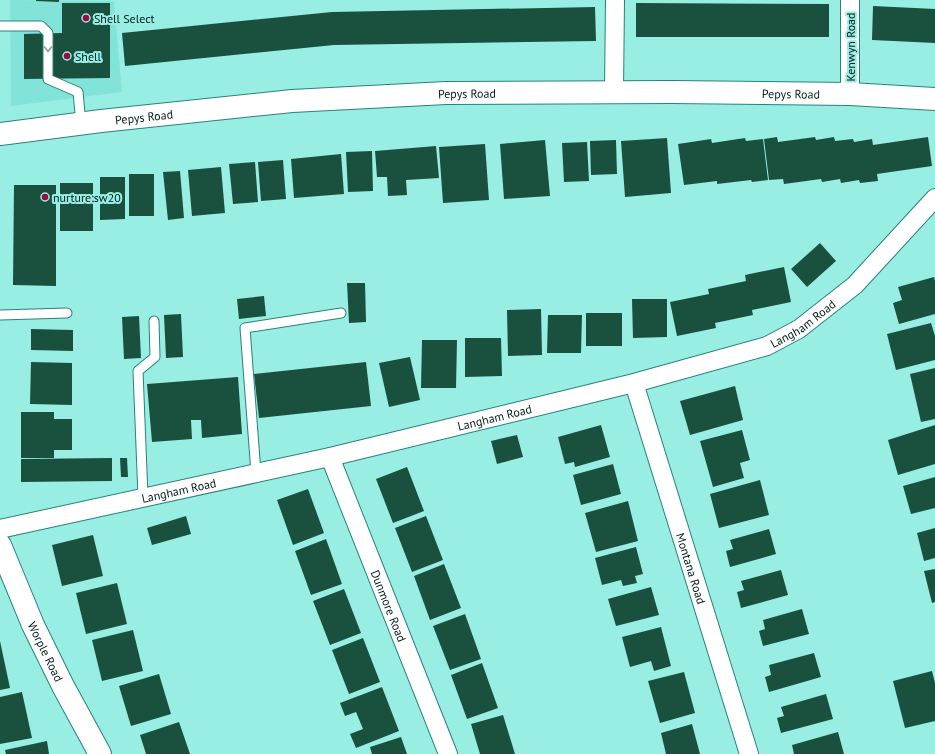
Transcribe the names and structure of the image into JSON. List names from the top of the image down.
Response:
{
  "streets": {
    "street": [
      "Kenwyn Road",
      "Pepys Road",
      "Langham Road",
      "Montana Road",
      "Dunmore Road",
      "Worple Road"
    ]
  },
  "crossings": [
    ["Kenwyn Road", "Pepys Road"],
    ["Langham Road", "Montana Road"],
    ["Langham Road", "Dunmore Road"]
  ],
  "places": ["Shell Select", "Shell", "nurture:sw20"]
}
